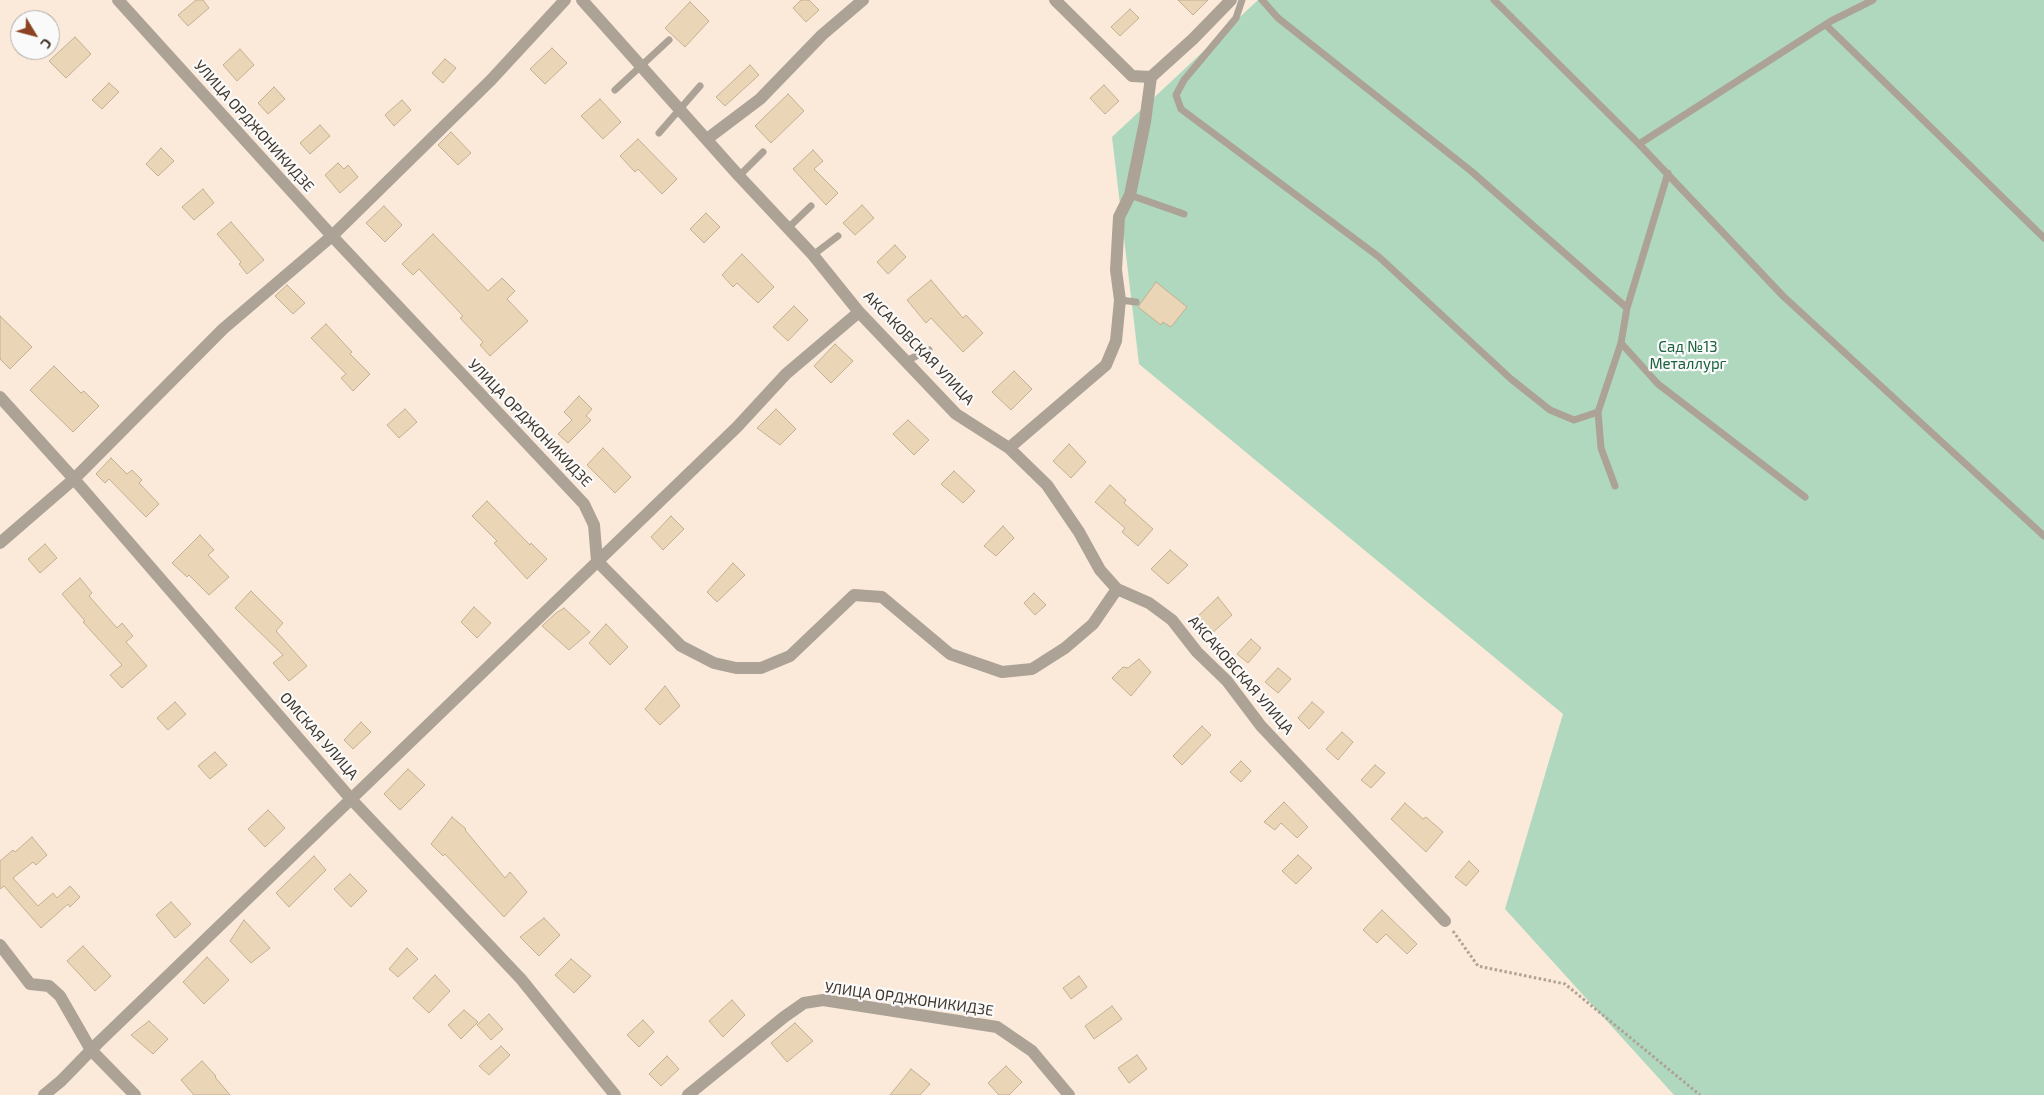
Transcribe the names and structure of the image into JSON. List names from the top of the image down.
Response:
{
  "streets": {
    "street": ["УЛИЦА ОРДЖОНИКИДЗЕ", "АКСАКОВСКАЯ УЛИЦА", "ОМСКАЯ УЛИЦА"]
  },
  "parks": ["Сад №13 Металлург"],
  "north": "bottom right"
}
